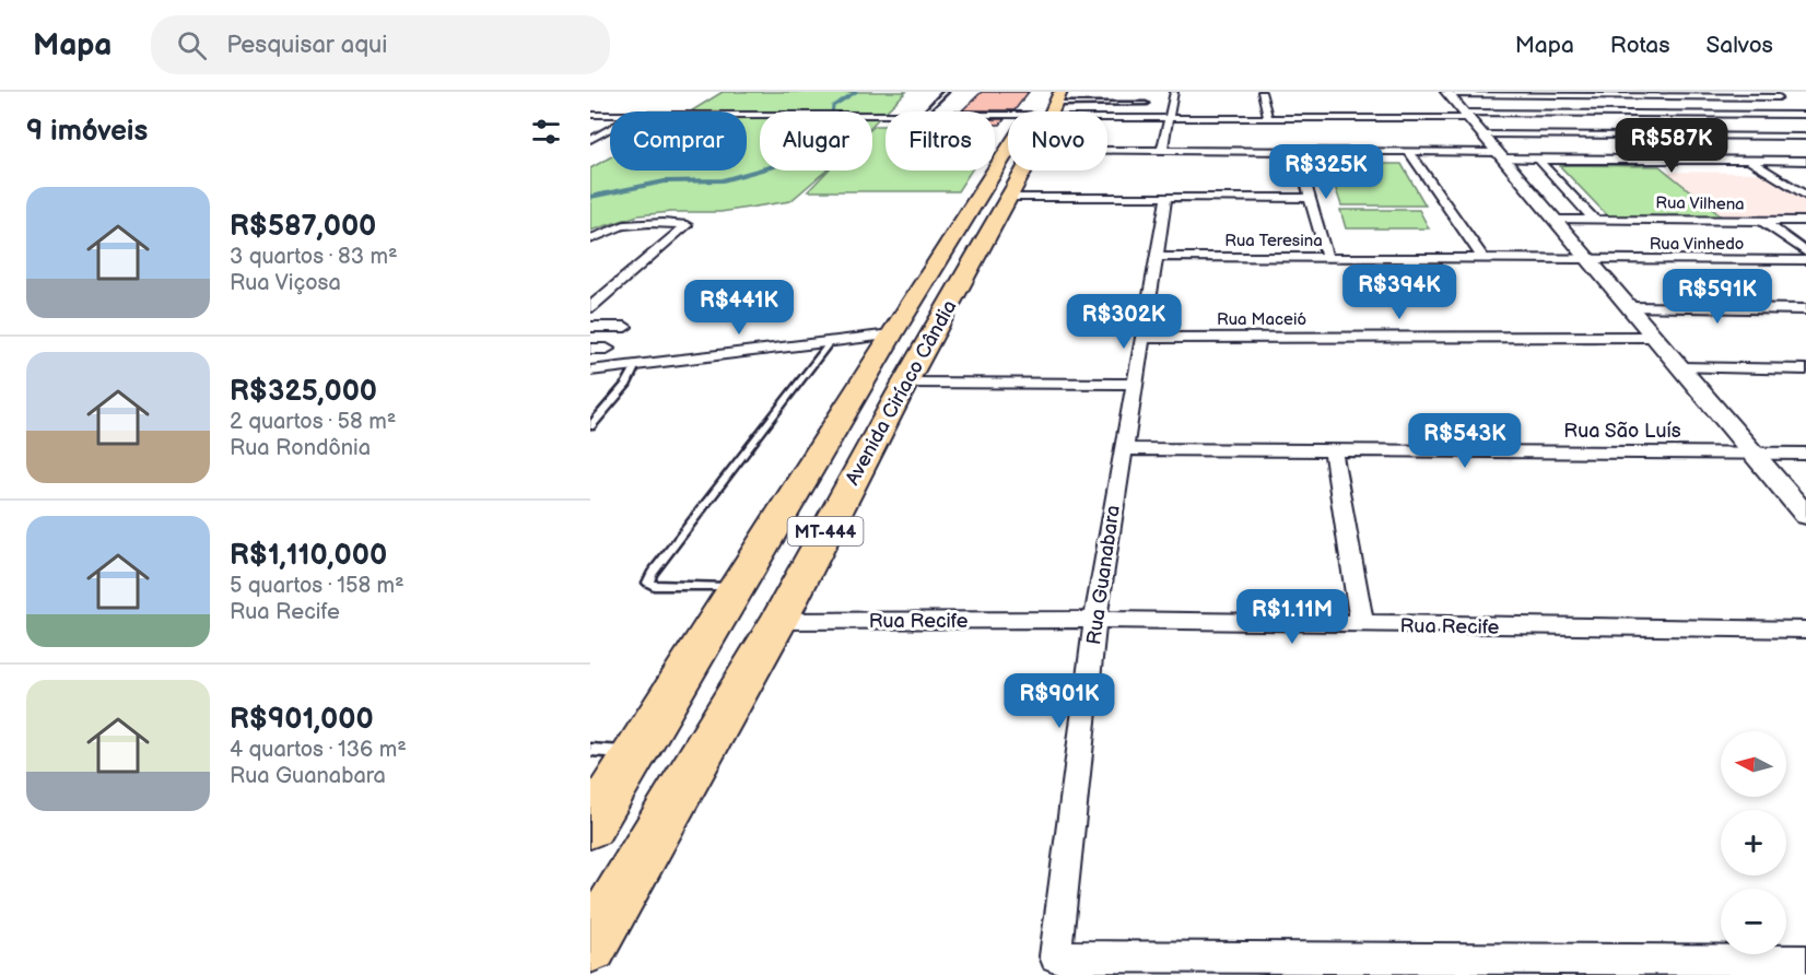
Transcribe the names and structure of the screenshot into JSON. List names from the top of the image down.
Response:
{
  "streets": {
    "highway": ["Avenida Ciríaco Cândia", "MT-444"],
    "street": [
      "Rua Vilhena",
      "Rua Teresina",
      "Rua Vinhedo",
      "Rua Maceió",
      "Rua São Luís",
      "Rua Guanabara",
      "Rua Recife"
    ]
  },
  "crossings": [
    ["Rua Teresina", "Rua Vinhedo"],
    ["Rua Teresina", "Rua Guanabara"],
    ["Rua Maceió", "Rua Guanabara"],
    ["Avenida Ciríaco Cândia", "Rua Recife"],
    ["Rua São Luís", "Rua Guanabara"],
    ["Rua Guanabara", "Rua Recife"]
  ],
  "north": "left",
  "page": {
    "header": "Mapa",
    "search": "Pesquisar aqui",
    "nav": ["Mapa", "Rotas", "Salvos"],
    "heading": "9 imóveis",
    "chip": [
      "Comprar",
      "Alugar",
      "Filtros",
      "Novo"
    ],
    "price": [
      "R$587K",
      "R$325K",
      "R$394K",
      "R$591K",
      "R$441K",
      "R$302K",
      "R$543K",
      "R$1.11M",
      "R$901K"
    ],
    "list": [
      {
        "name": "R$587,000",
        "note": "3 quartos · 83 m² · Rua Viçosa"
      },
      {
        "name": "R$325,000",
        "note": "2 quartos · 58 m² · Rua Rondônia"
      },
      {
        "name": "R$1,110,000",
        "note": "5 quartos · 158 m² · Rua Recife"
      },
      {
        "name": "R$901,000",
        "note": "4 quartos · 136 m² · Rua Guanabara"
      }
    ],
    "map_buttons": ["+", "−"]
  }
}
